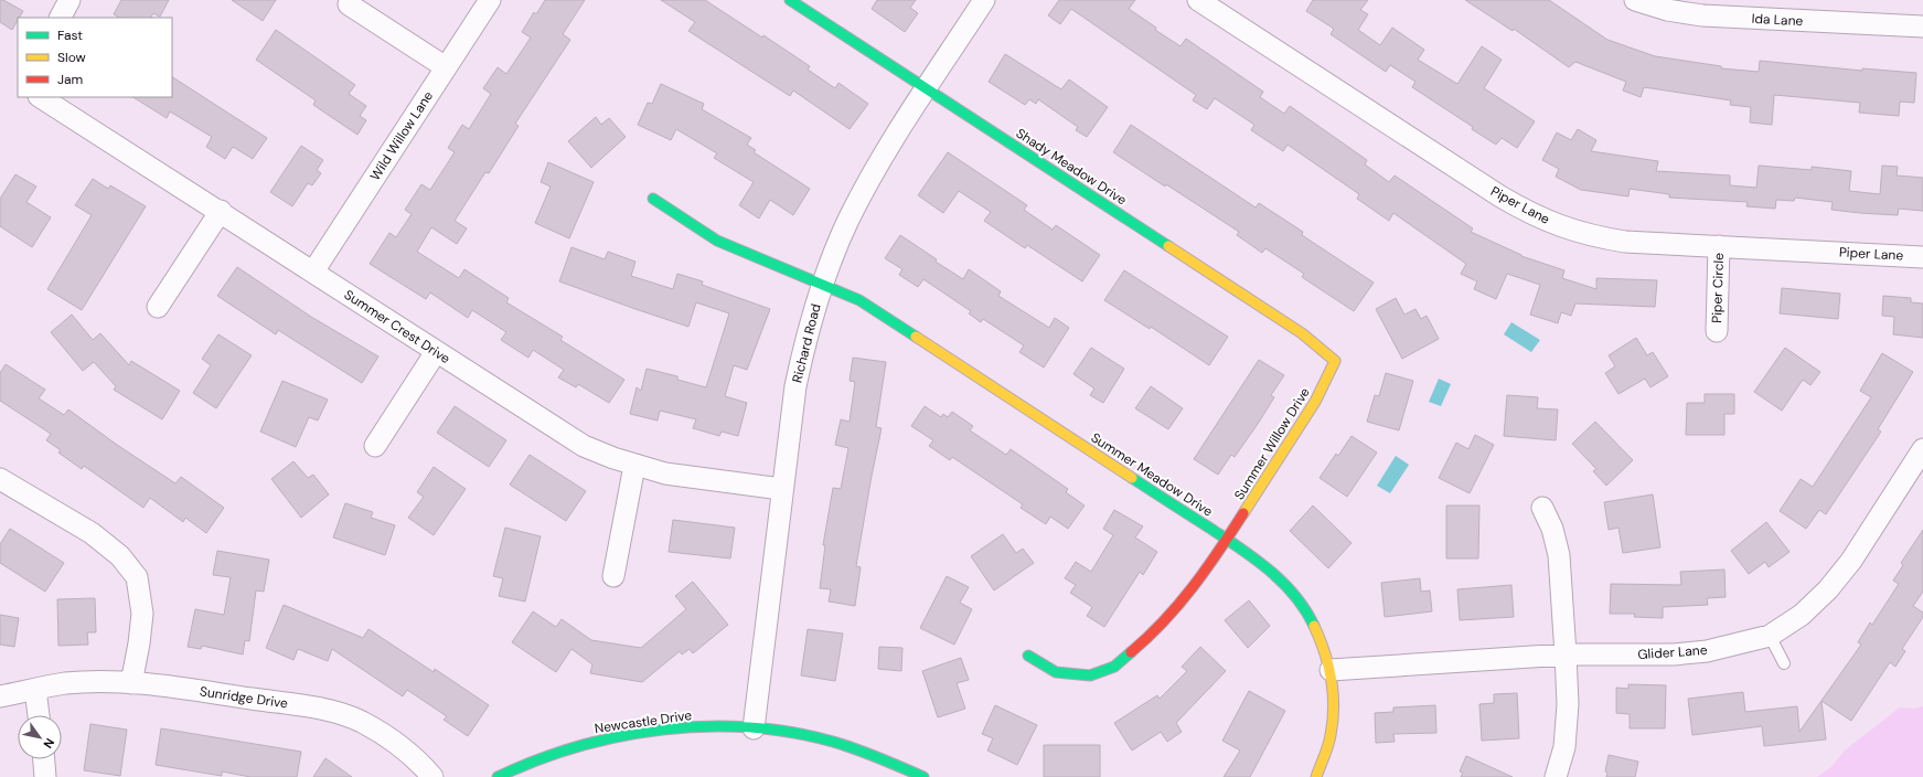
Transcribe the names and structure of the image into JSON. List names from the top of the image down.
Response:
{
  "streets": {
    "street": [
      "Ida Lane",
      "Wild Willow Lane",
      "Shady Meadow Drive",
      "Piper Lane",
      "Piper Circle",
      "Summer Crest Drive",
      "Richard Road",
      "Summer Willow Drive",
      "Summer Meadow Drive",
      "Glider Lane",
      "Sunridge Drive",
      "Newcastle Drive"
    ]
  },
  "crossings": [
    ["Wild Willow Lane", "Summer Crest Drive"],
    ["Shady Meadow Drive", "Richard Road"],
    ["Shady Meadow Drive", "Summer Willow Drive"],
    ["Piper Lane", "Piper Circle"],
    ["Summer Crest Drive", "Richard Road"],
    ["Richard Road", "Summer Meadow Drive"],
    ["Richard Road", "Newcastle Drive"],
    ["Summer Willow Drive", "Summer Meadow Drive"],
    ["Summer Meadow Drive", "Glider Lane"]
  ],
  "legend": ["Fast", "Slow", "Jam"],
  "north": "bottom right"
}
